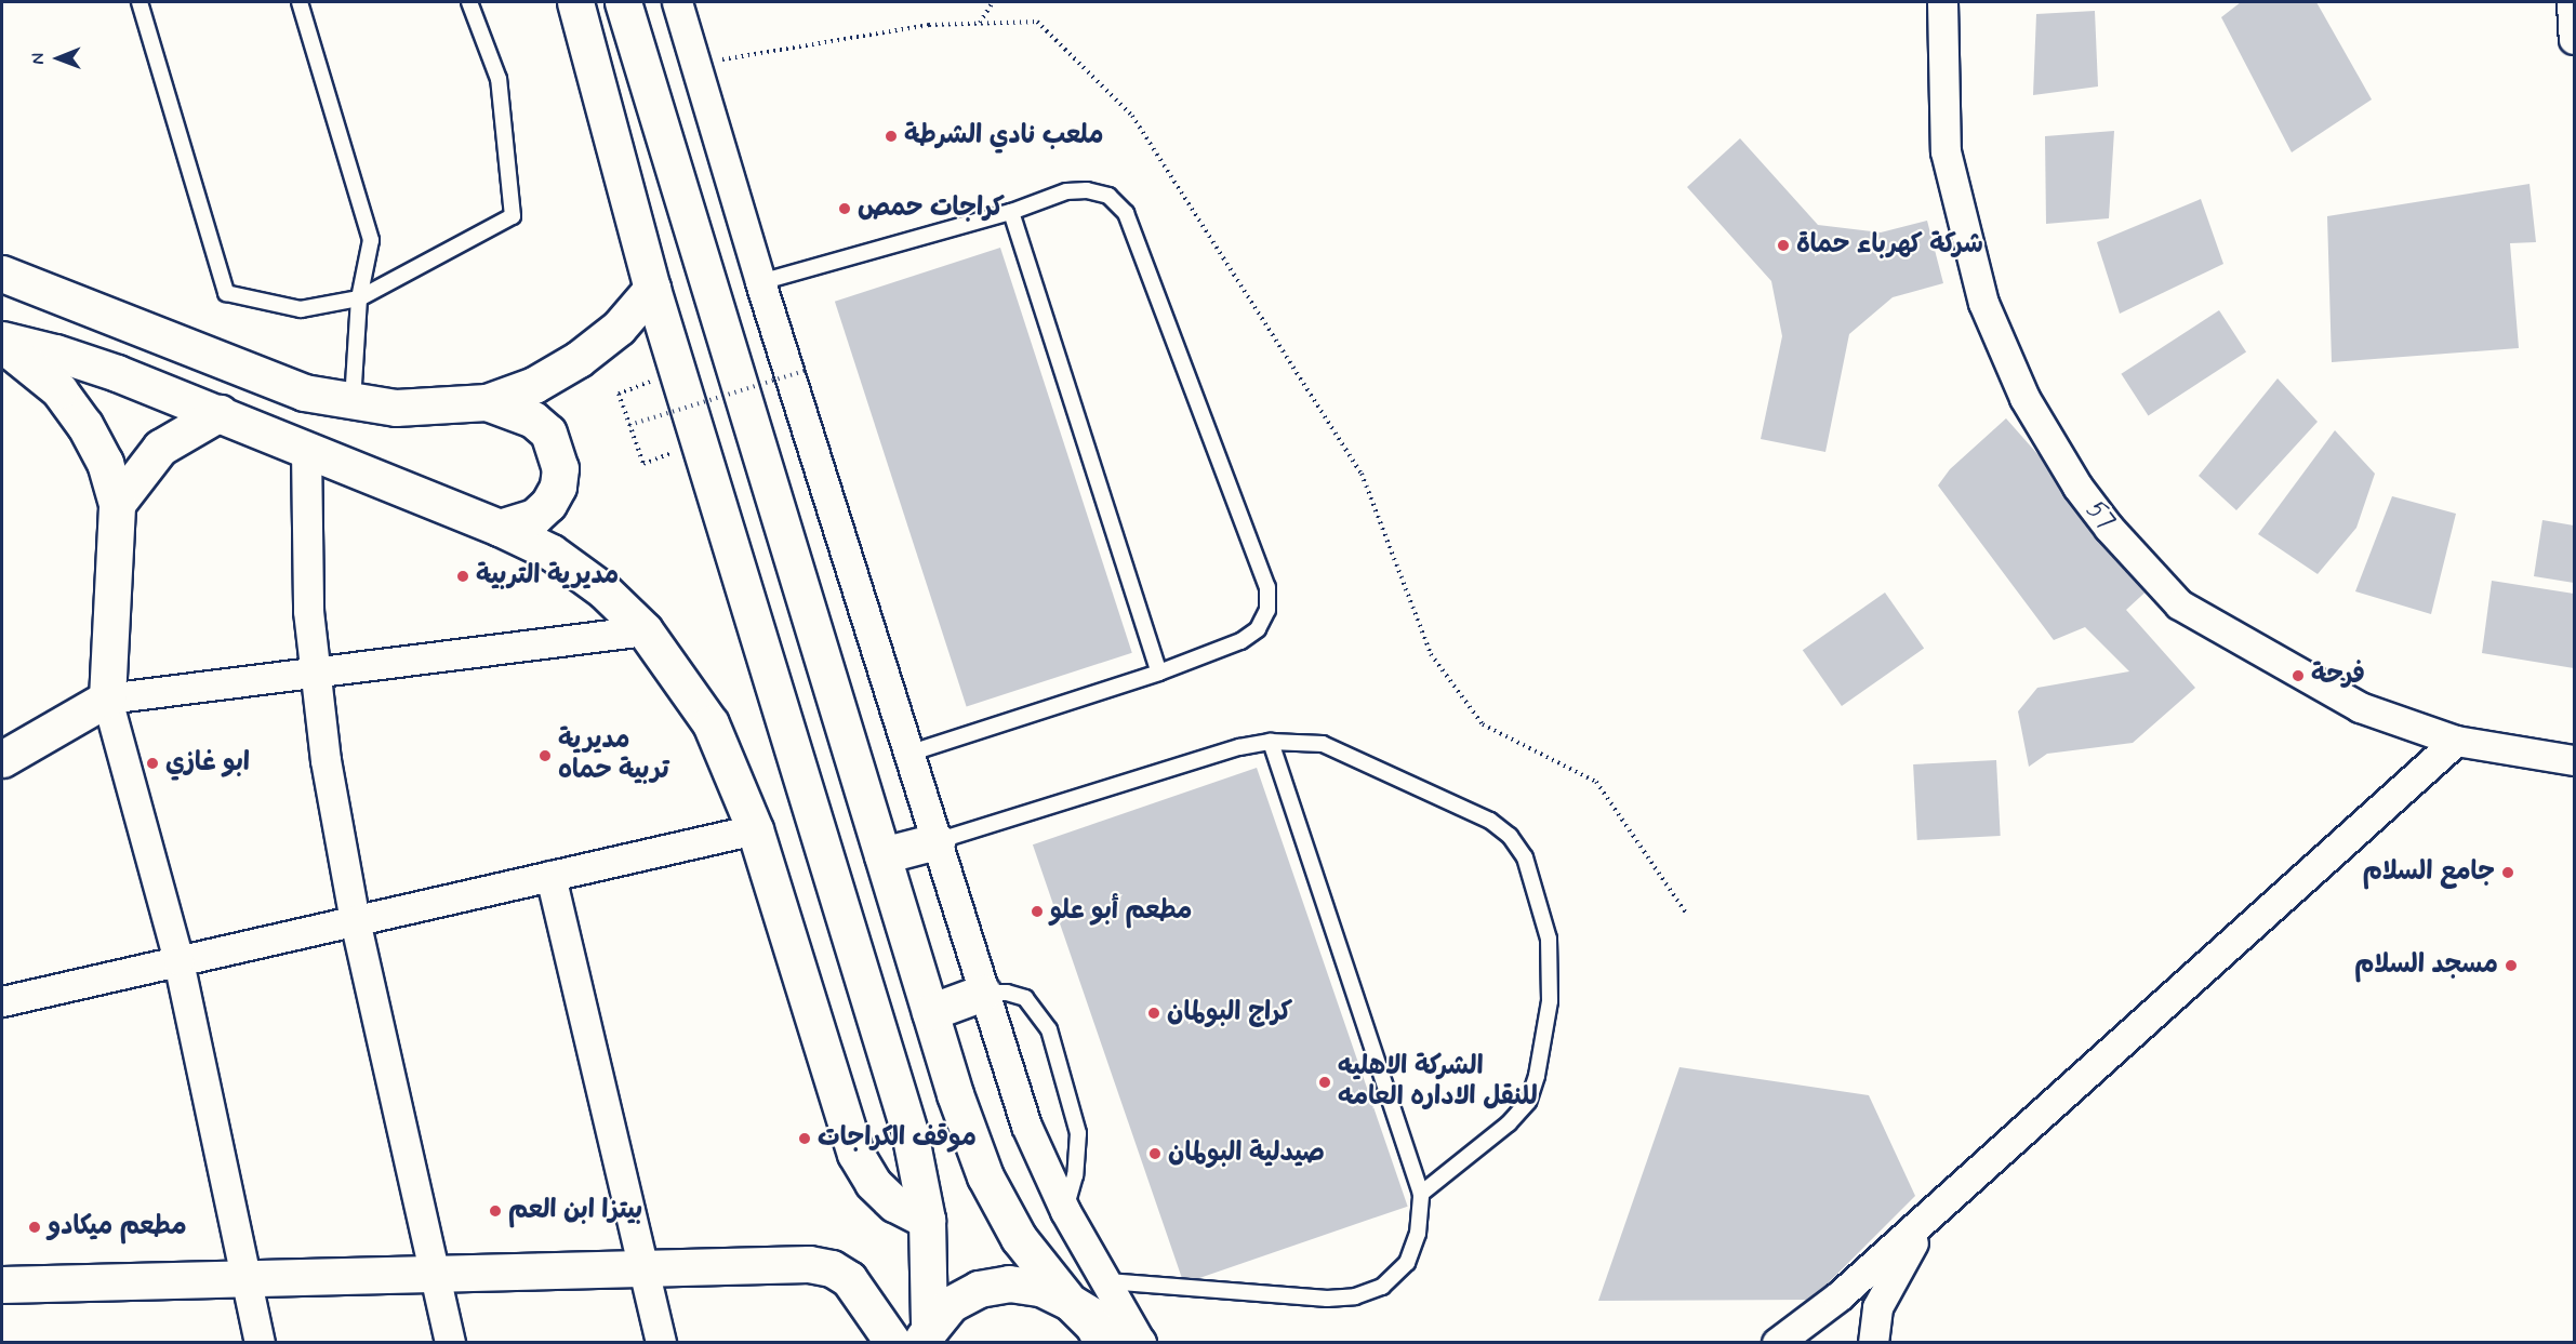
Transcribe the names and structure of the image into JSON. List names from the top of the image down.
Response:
{
  "streets": {
    "street": ["57"]
  },
  "places": [
    "ملعب نادي الشرطة",
    "كراجات حمص",
    "شركة كهرباء حماة",
    "مديرية التربية",
    "فرحة",
    "مديرية تربية حماه",
    "ابو غازي",
    "جامع السلام",
    "مطعم أبو علو",
    "مسجد السلام",
    "كراج البولمان",
    "الشركة الاهليه للنقل الاداره العامه",
    "موقف الكراجات",
    "صيدلية البولمان",
    "بيتزا ابن العم",
    "مطعم ميكادو"
  ],
  "north": "left"
}
